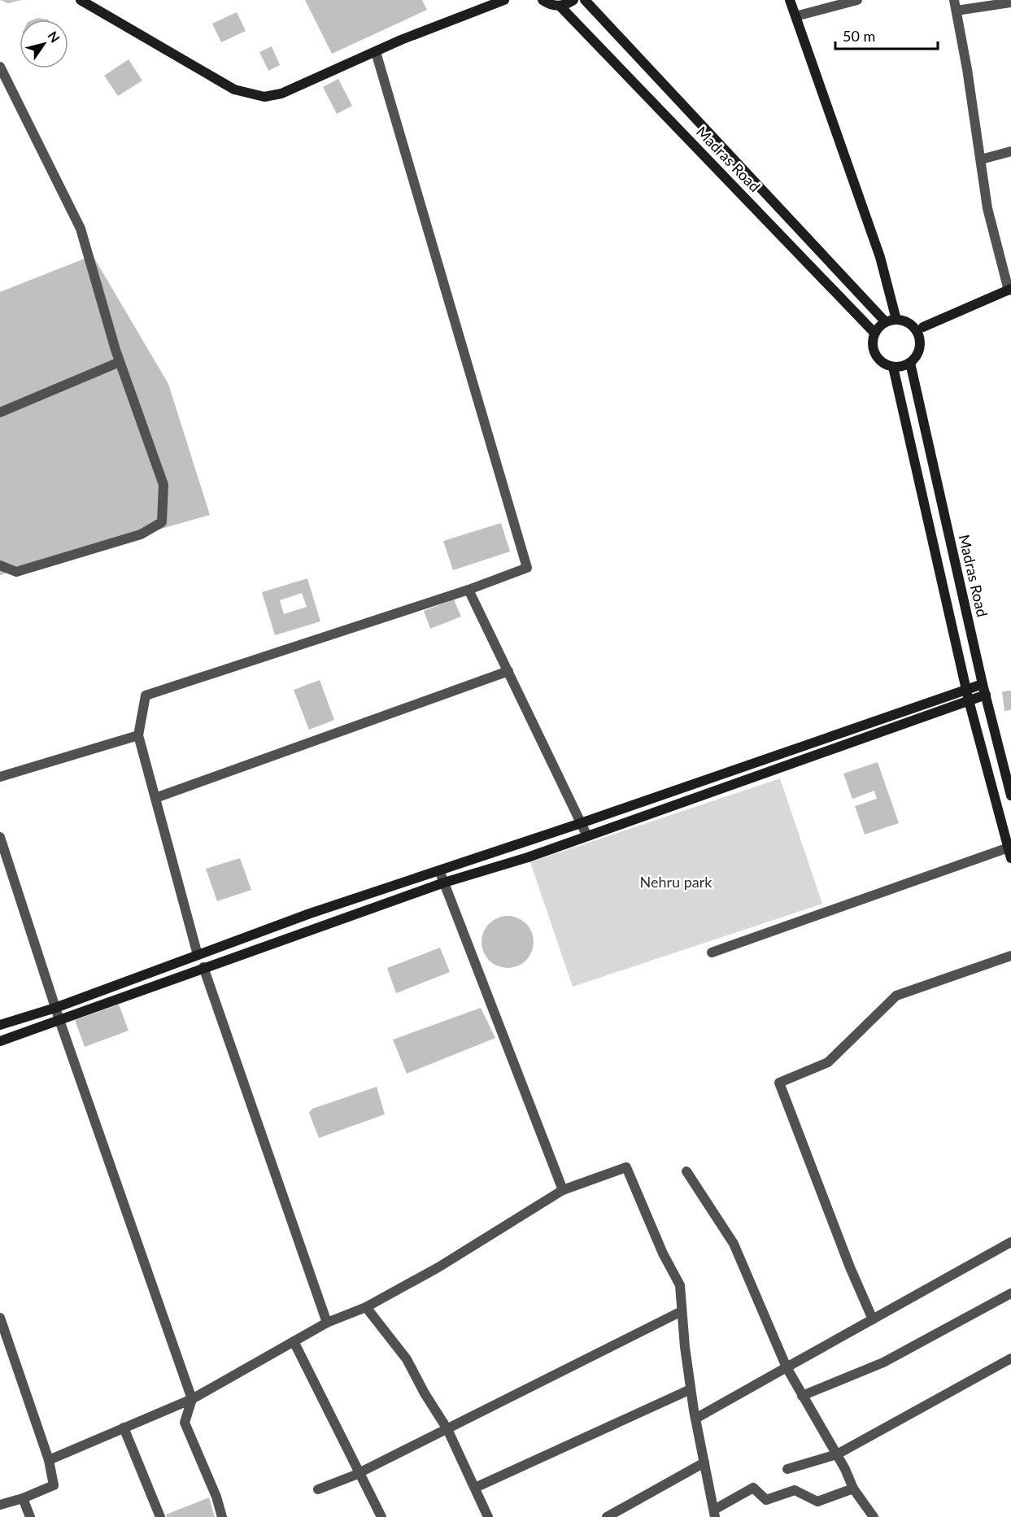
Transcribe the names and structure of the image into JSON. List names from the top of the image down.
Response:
{
  "streets": {
    "main road": ["Madras Road"]
  },
  "parks": ["Nehru park"],
  "scale_bar": "50 m",
  "north": "top right"
}
